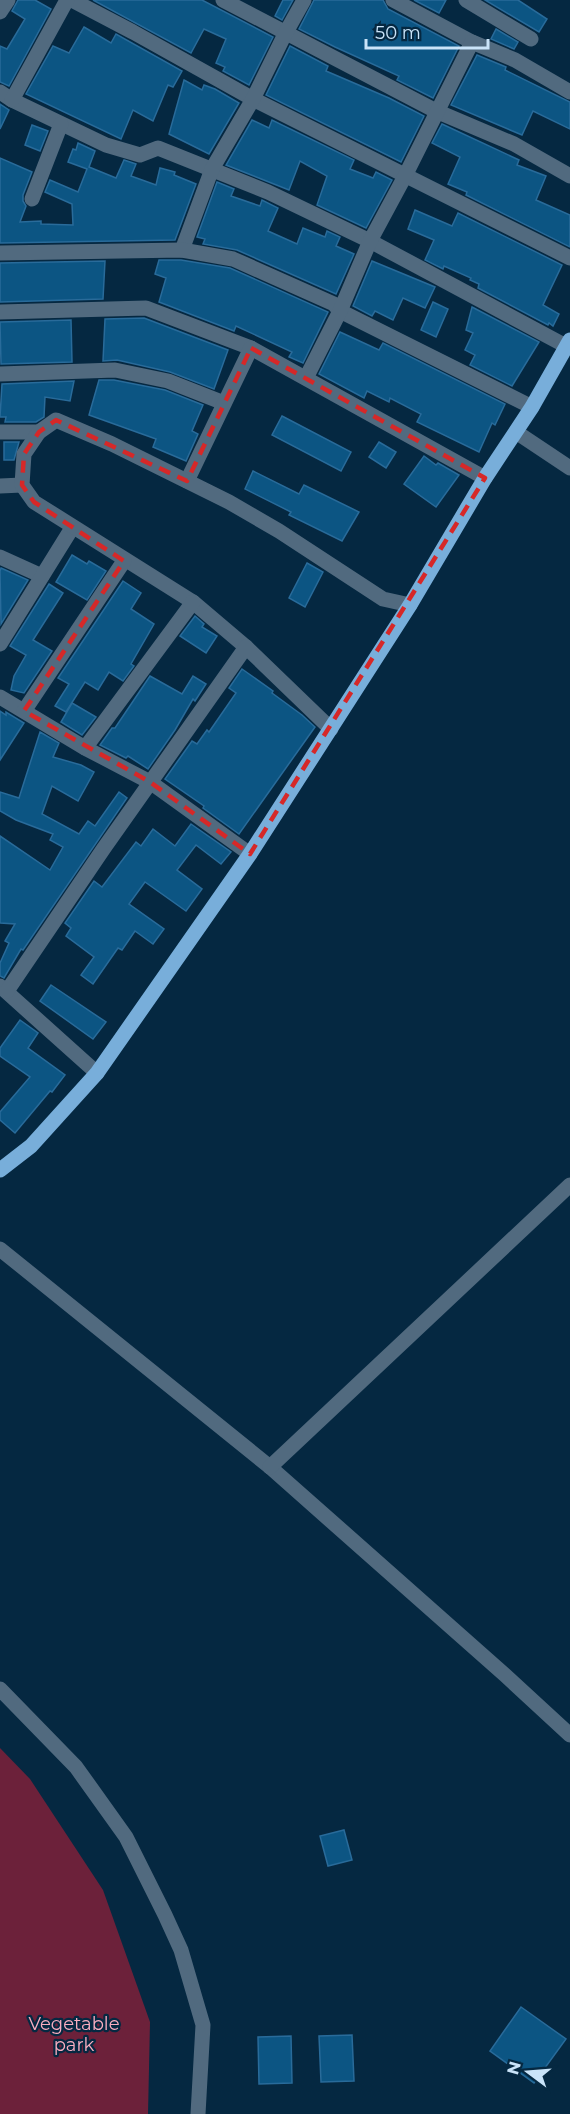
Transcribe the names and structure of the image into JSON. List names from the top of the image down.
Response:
{
  "parks": ["Vegetable park"],
  "scale_bar": "50 m",
  "north": "left"
}
